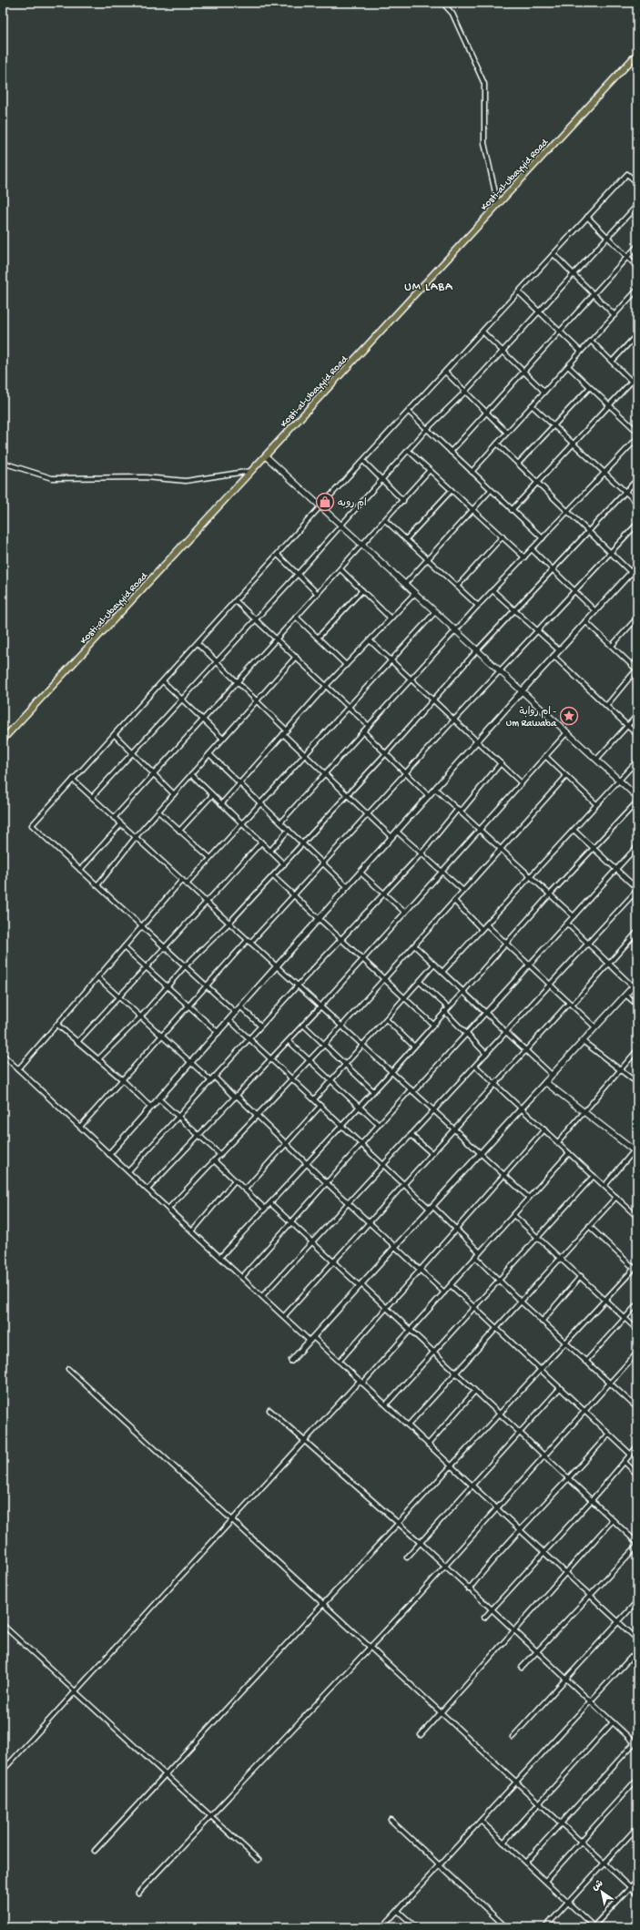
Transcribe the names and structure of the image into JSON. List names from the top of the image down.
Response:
{
  "streets": {
    "highway": ["Kosti-al-Ubayyid Road"]
  },
  "districts": ["UM LABA"],
  "places": {
    "shop": ["ام روبه"],
    "place": ["ام روابة - Um Rawaba"]
  },
  "north": "top left"
}
